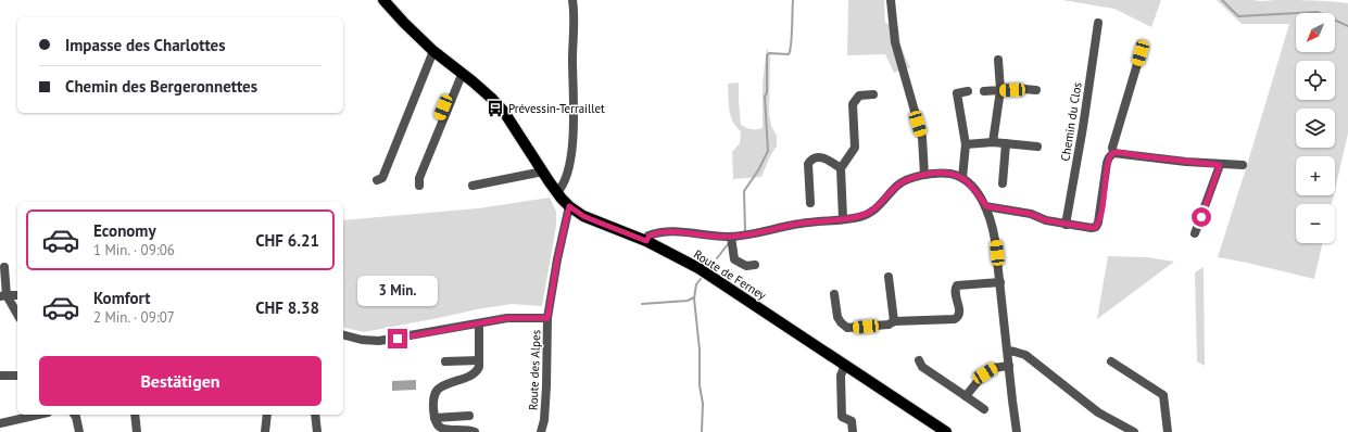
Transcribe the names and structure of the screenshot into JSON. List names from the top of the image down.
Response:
{
  "streets": {
    "main road": ["Route de Ferney"],
    "street": ["Chemin du Clos", "Route des Alpes"]
  },
  "crossings": [
    ["Route de Ferney", "Route des Alpes"]
  ],
  "places": {
    "bus stop": ["Prévessin-Terraillet"]
  },
  "north": "bottom left",
  "page": {
    "map_buttons": ["+", "−"],
    "banner": ["Impasse des Charlottes", "Chemin des Bergeronnettes"],
    "list": [
      {
        "name": "Economy",
        "note": "1 Min. · 09:06",
        "value": "CHF 6.21"
      },
      {
        "name": "Komfort",
        "note": "2 Min. · 09:07",
        "value": "CHF 8.38"
      }
    ],
    "bubble": "3 Min.",
    "buttons": "Bestätigen"
  }
}
